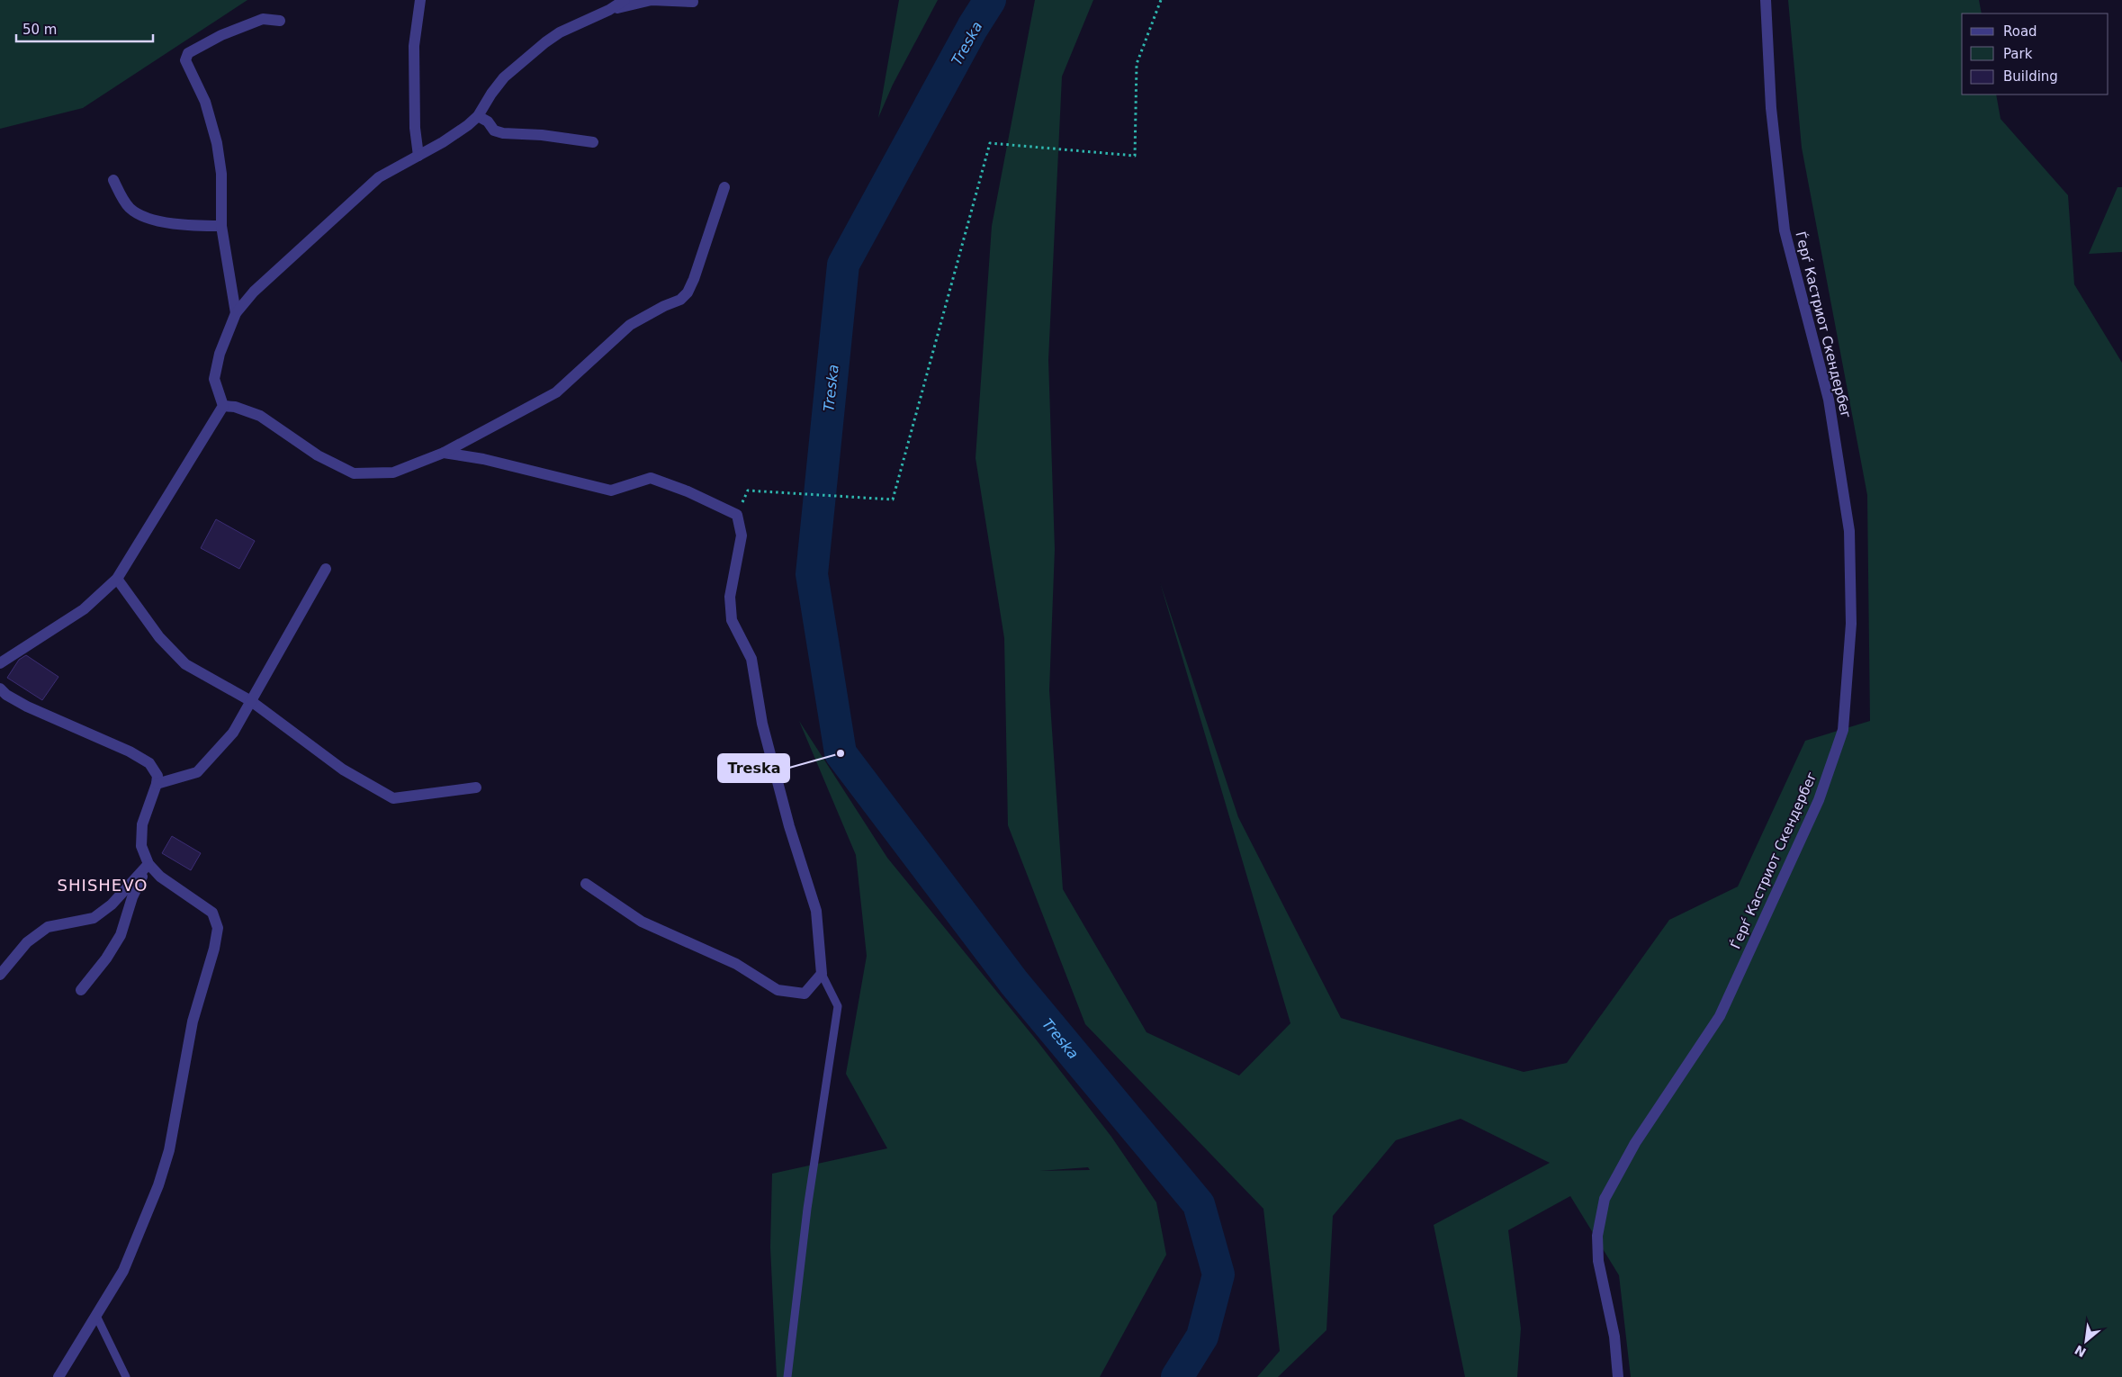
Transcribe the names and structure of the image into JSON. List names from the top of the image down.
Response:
{
  "streets": {
    "street": ["Ѓерѓ Кастриот Скендербег"]
  },
  "districts": ["SHISHEVO"],
  "water": ["Treska"],
  "places": ["Treska"],
  "legend": ["Road", "Park", "Building"],
  "scale_bar": "50 m",
  "north": "bottom left"
}
